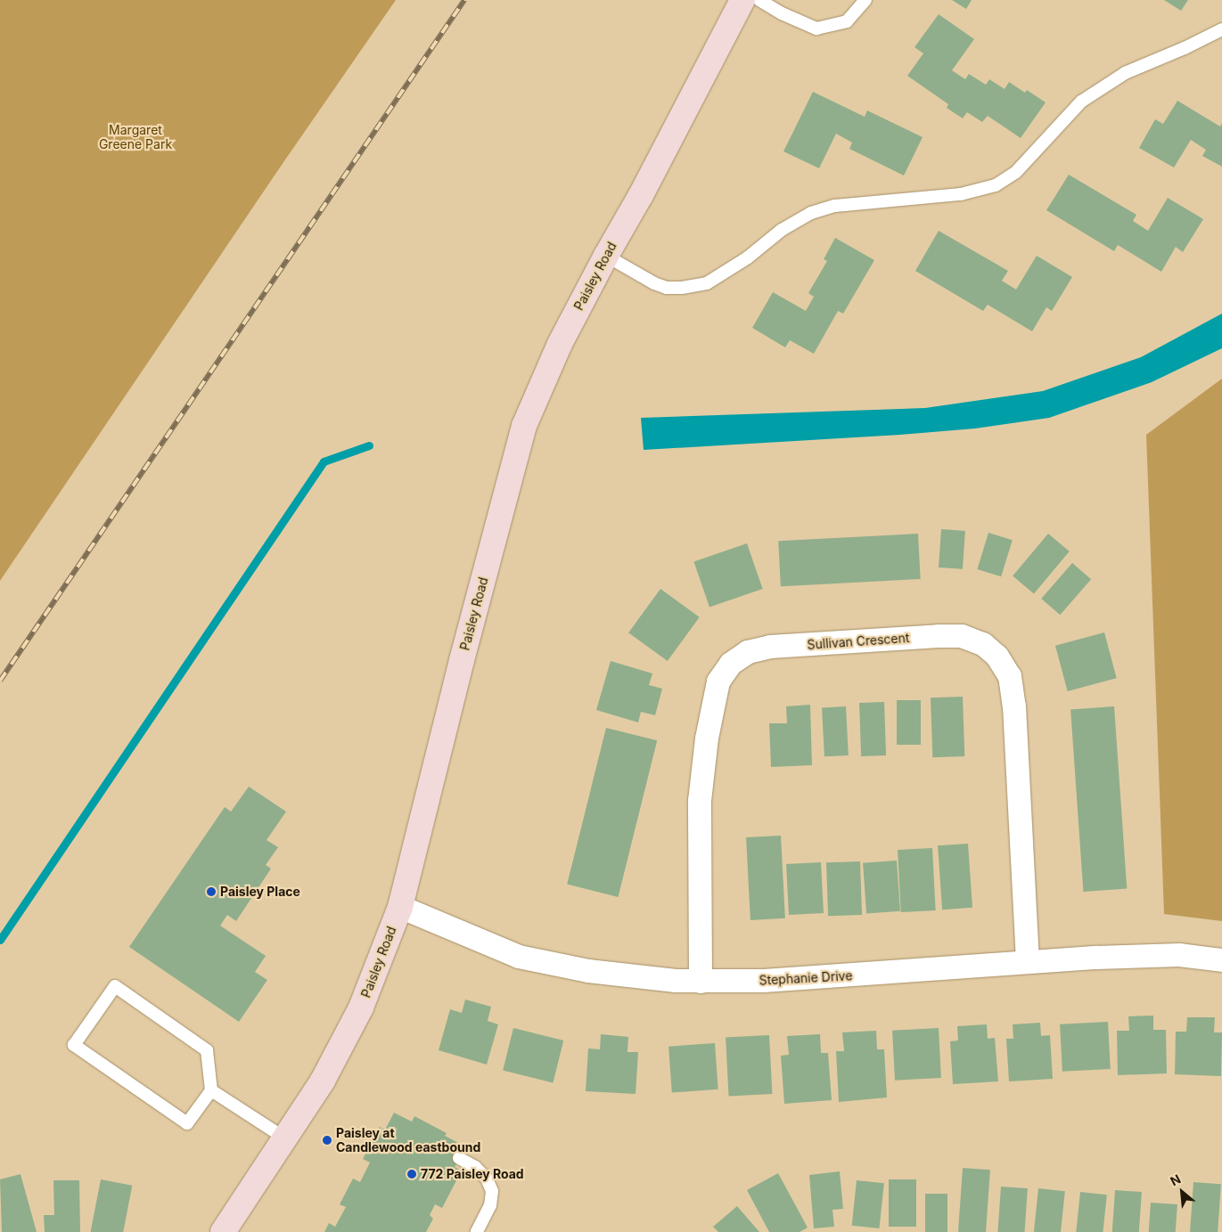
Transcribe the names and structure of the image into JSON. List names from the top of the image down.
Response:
{
  "streets": {
    "main road": ["Paisley Road"],
    "street": ["Sullivan Crescent", "Stephanie Drive"]
  },
  "crossings": [
    ["Paisley Road", "Stephanie Drive"],
    ["Sullivan Crescent", "Stephanie Drive"]
  ],
  "parks": ["Margaret Greene Park"],
  "places": ["Paisley Place", "Paisley at Candlewood eastbound", "772 Paisley Road"],
  "north": "top left"
}
